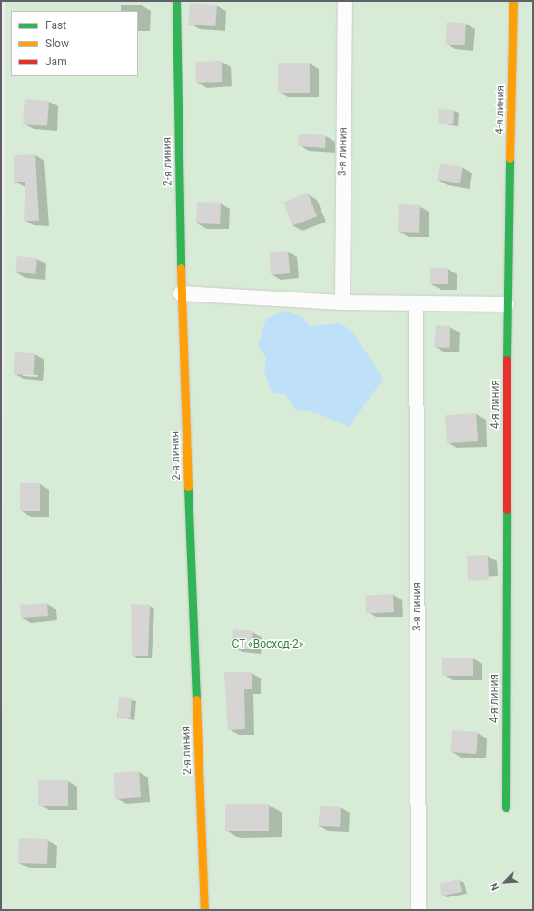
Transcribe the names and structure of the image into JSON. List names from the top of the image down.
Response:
{
  "streets": {
    "street": ["4-я линия", "3-я линия", "2-я линия"]
  },
  "parks": ["СТ «Восход-2»"],
  "legend": ["Fast", "Slow", "Jam"],
  "north": "bottom left"
}
